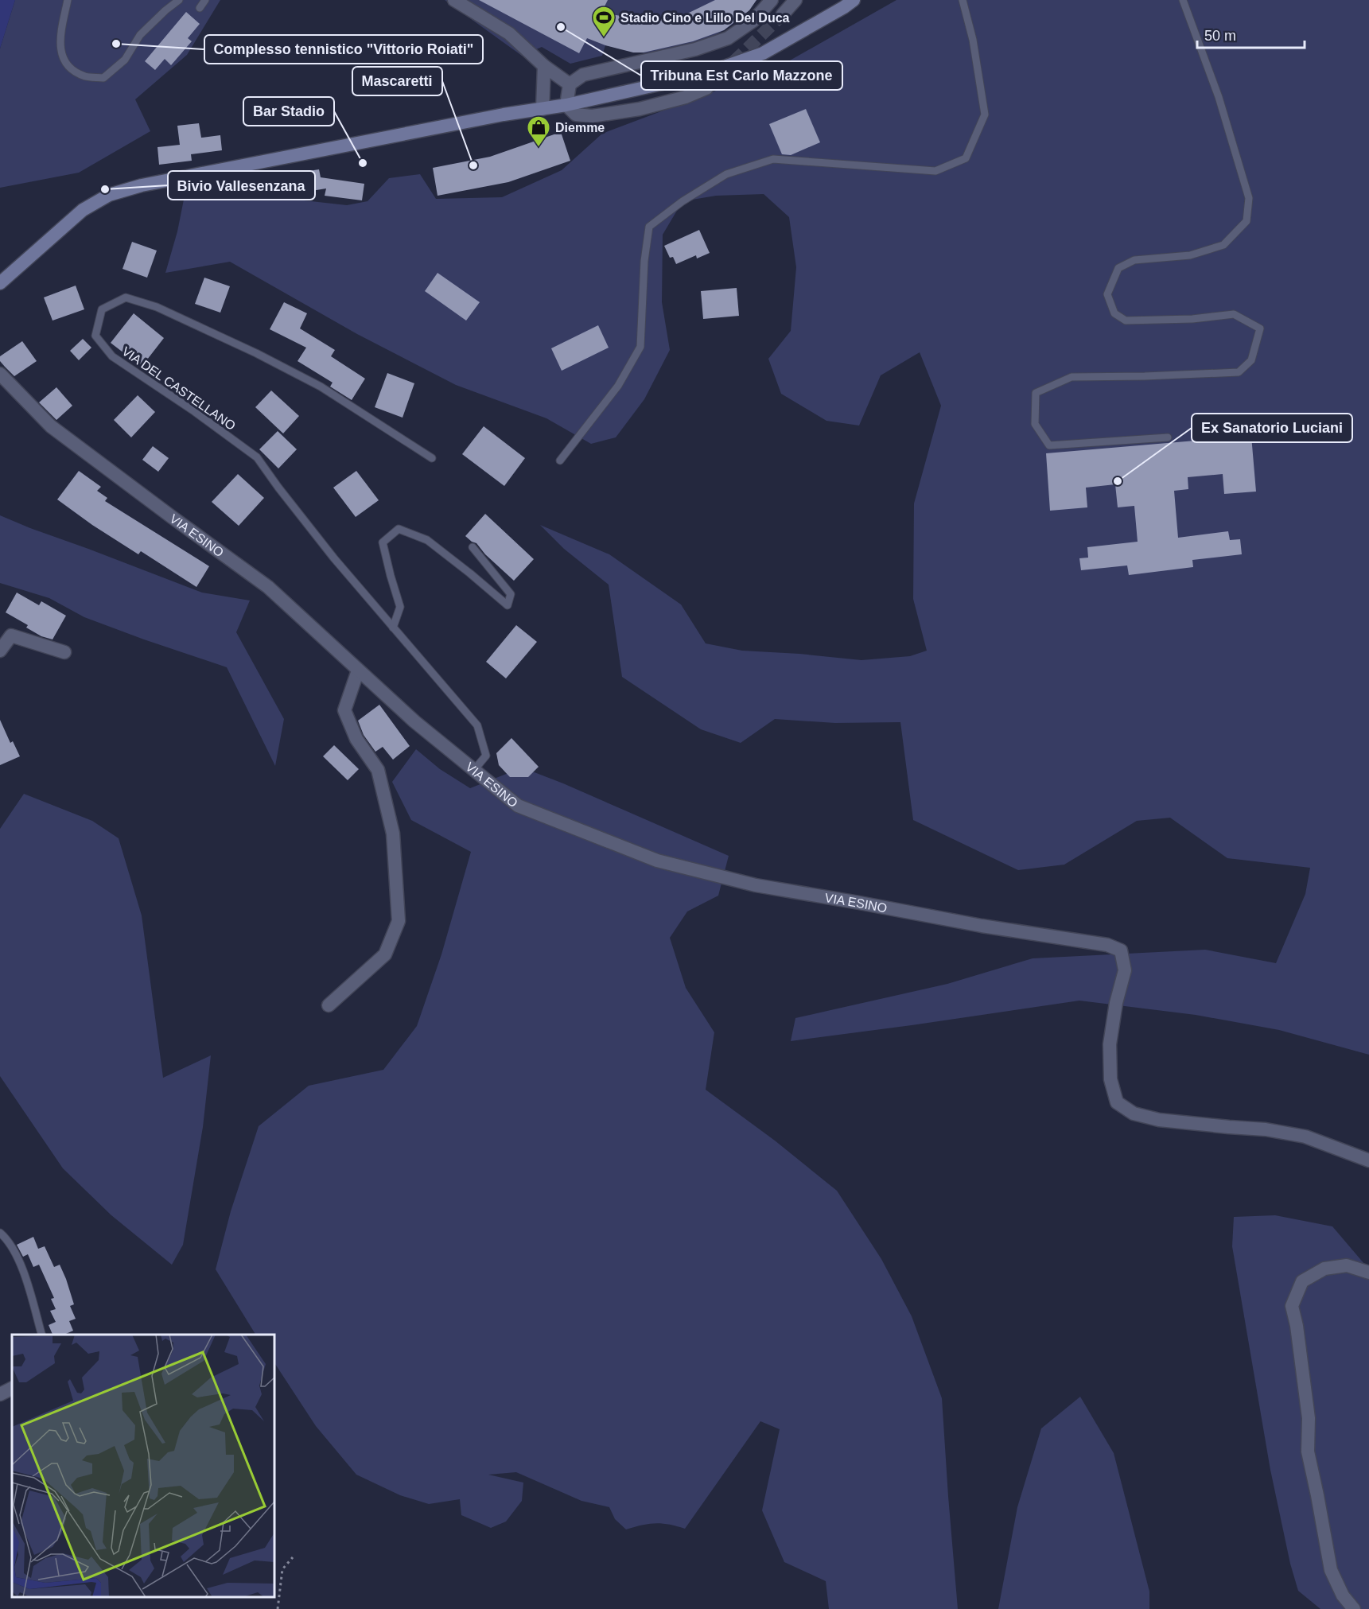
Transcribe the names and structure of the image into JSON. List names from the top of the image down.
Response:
{
  "streets": {
    "street": ["VIA ESINO"],
    "lane": ["VIA DEL CASTELLANO"]
  },
  "crossings": [
    ["VIA DEL CASTELLANO", "VIA ESINO"]
  ],
  "places": {
    "other": [
      "Tribuna Est Carlo Mazzone",
      "Complesso tennistico \"Vittorio Roiati\"",
      "Bar Stadio",
      "Mascaretti",
      "Bivio Vallesenzana",
      "Ex Sanatorio Luciani"
    ],
    "sports": ["Stadio Cino e Lillo Del Duca"],
    "shop": ["Diemme"]
  },
  "scale_bar": "50 m"
}
